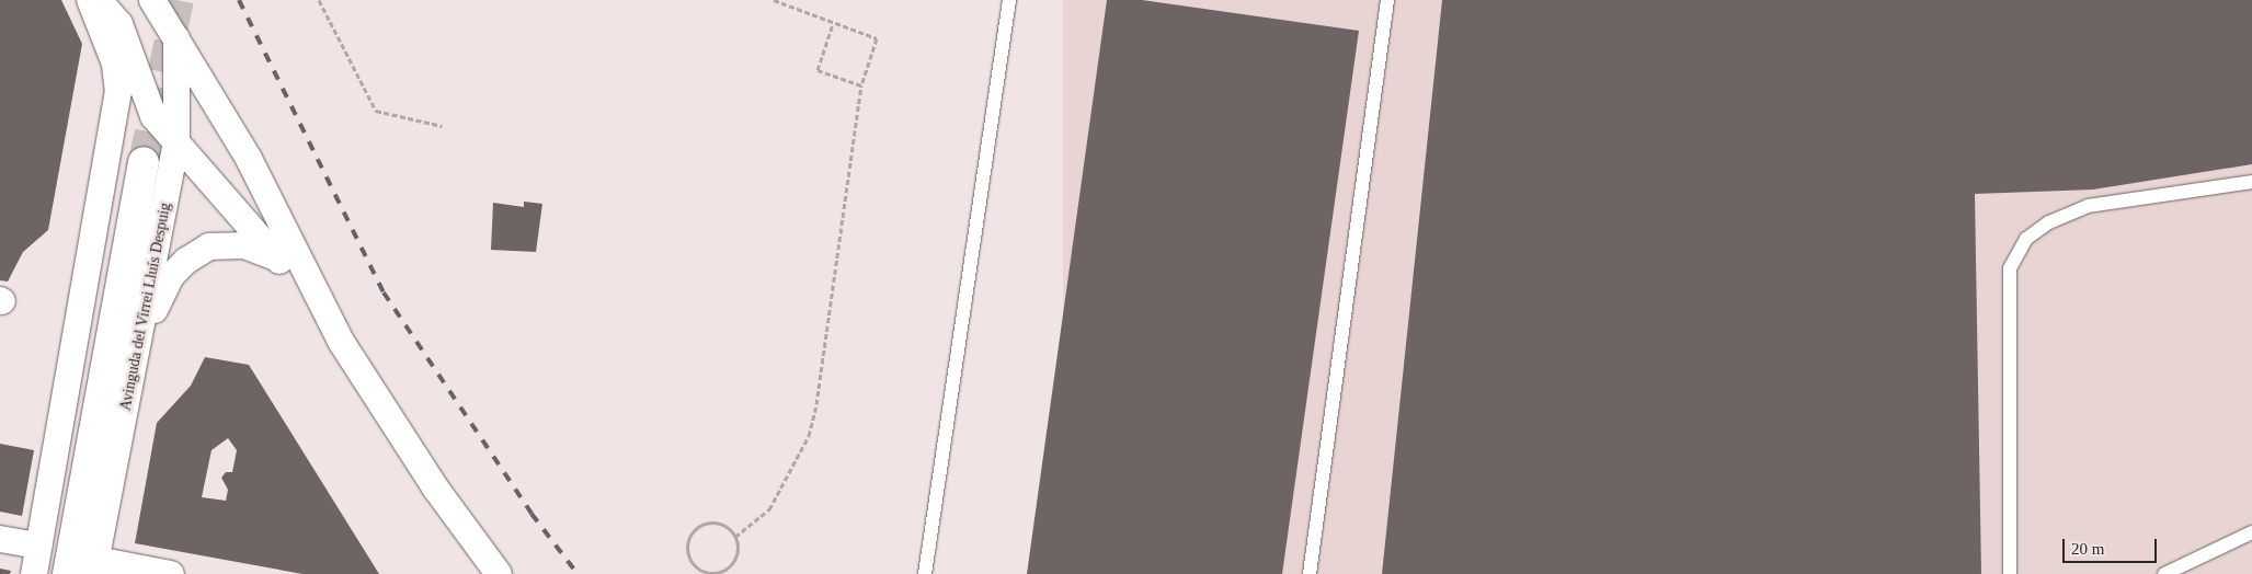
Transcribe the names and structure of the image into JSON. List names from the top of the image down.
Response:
{
  "streets": {
    "main road": ["Avinguda del Virrei Lluís Despuig"]
  },
  "scale_bar": "20 m"
}
